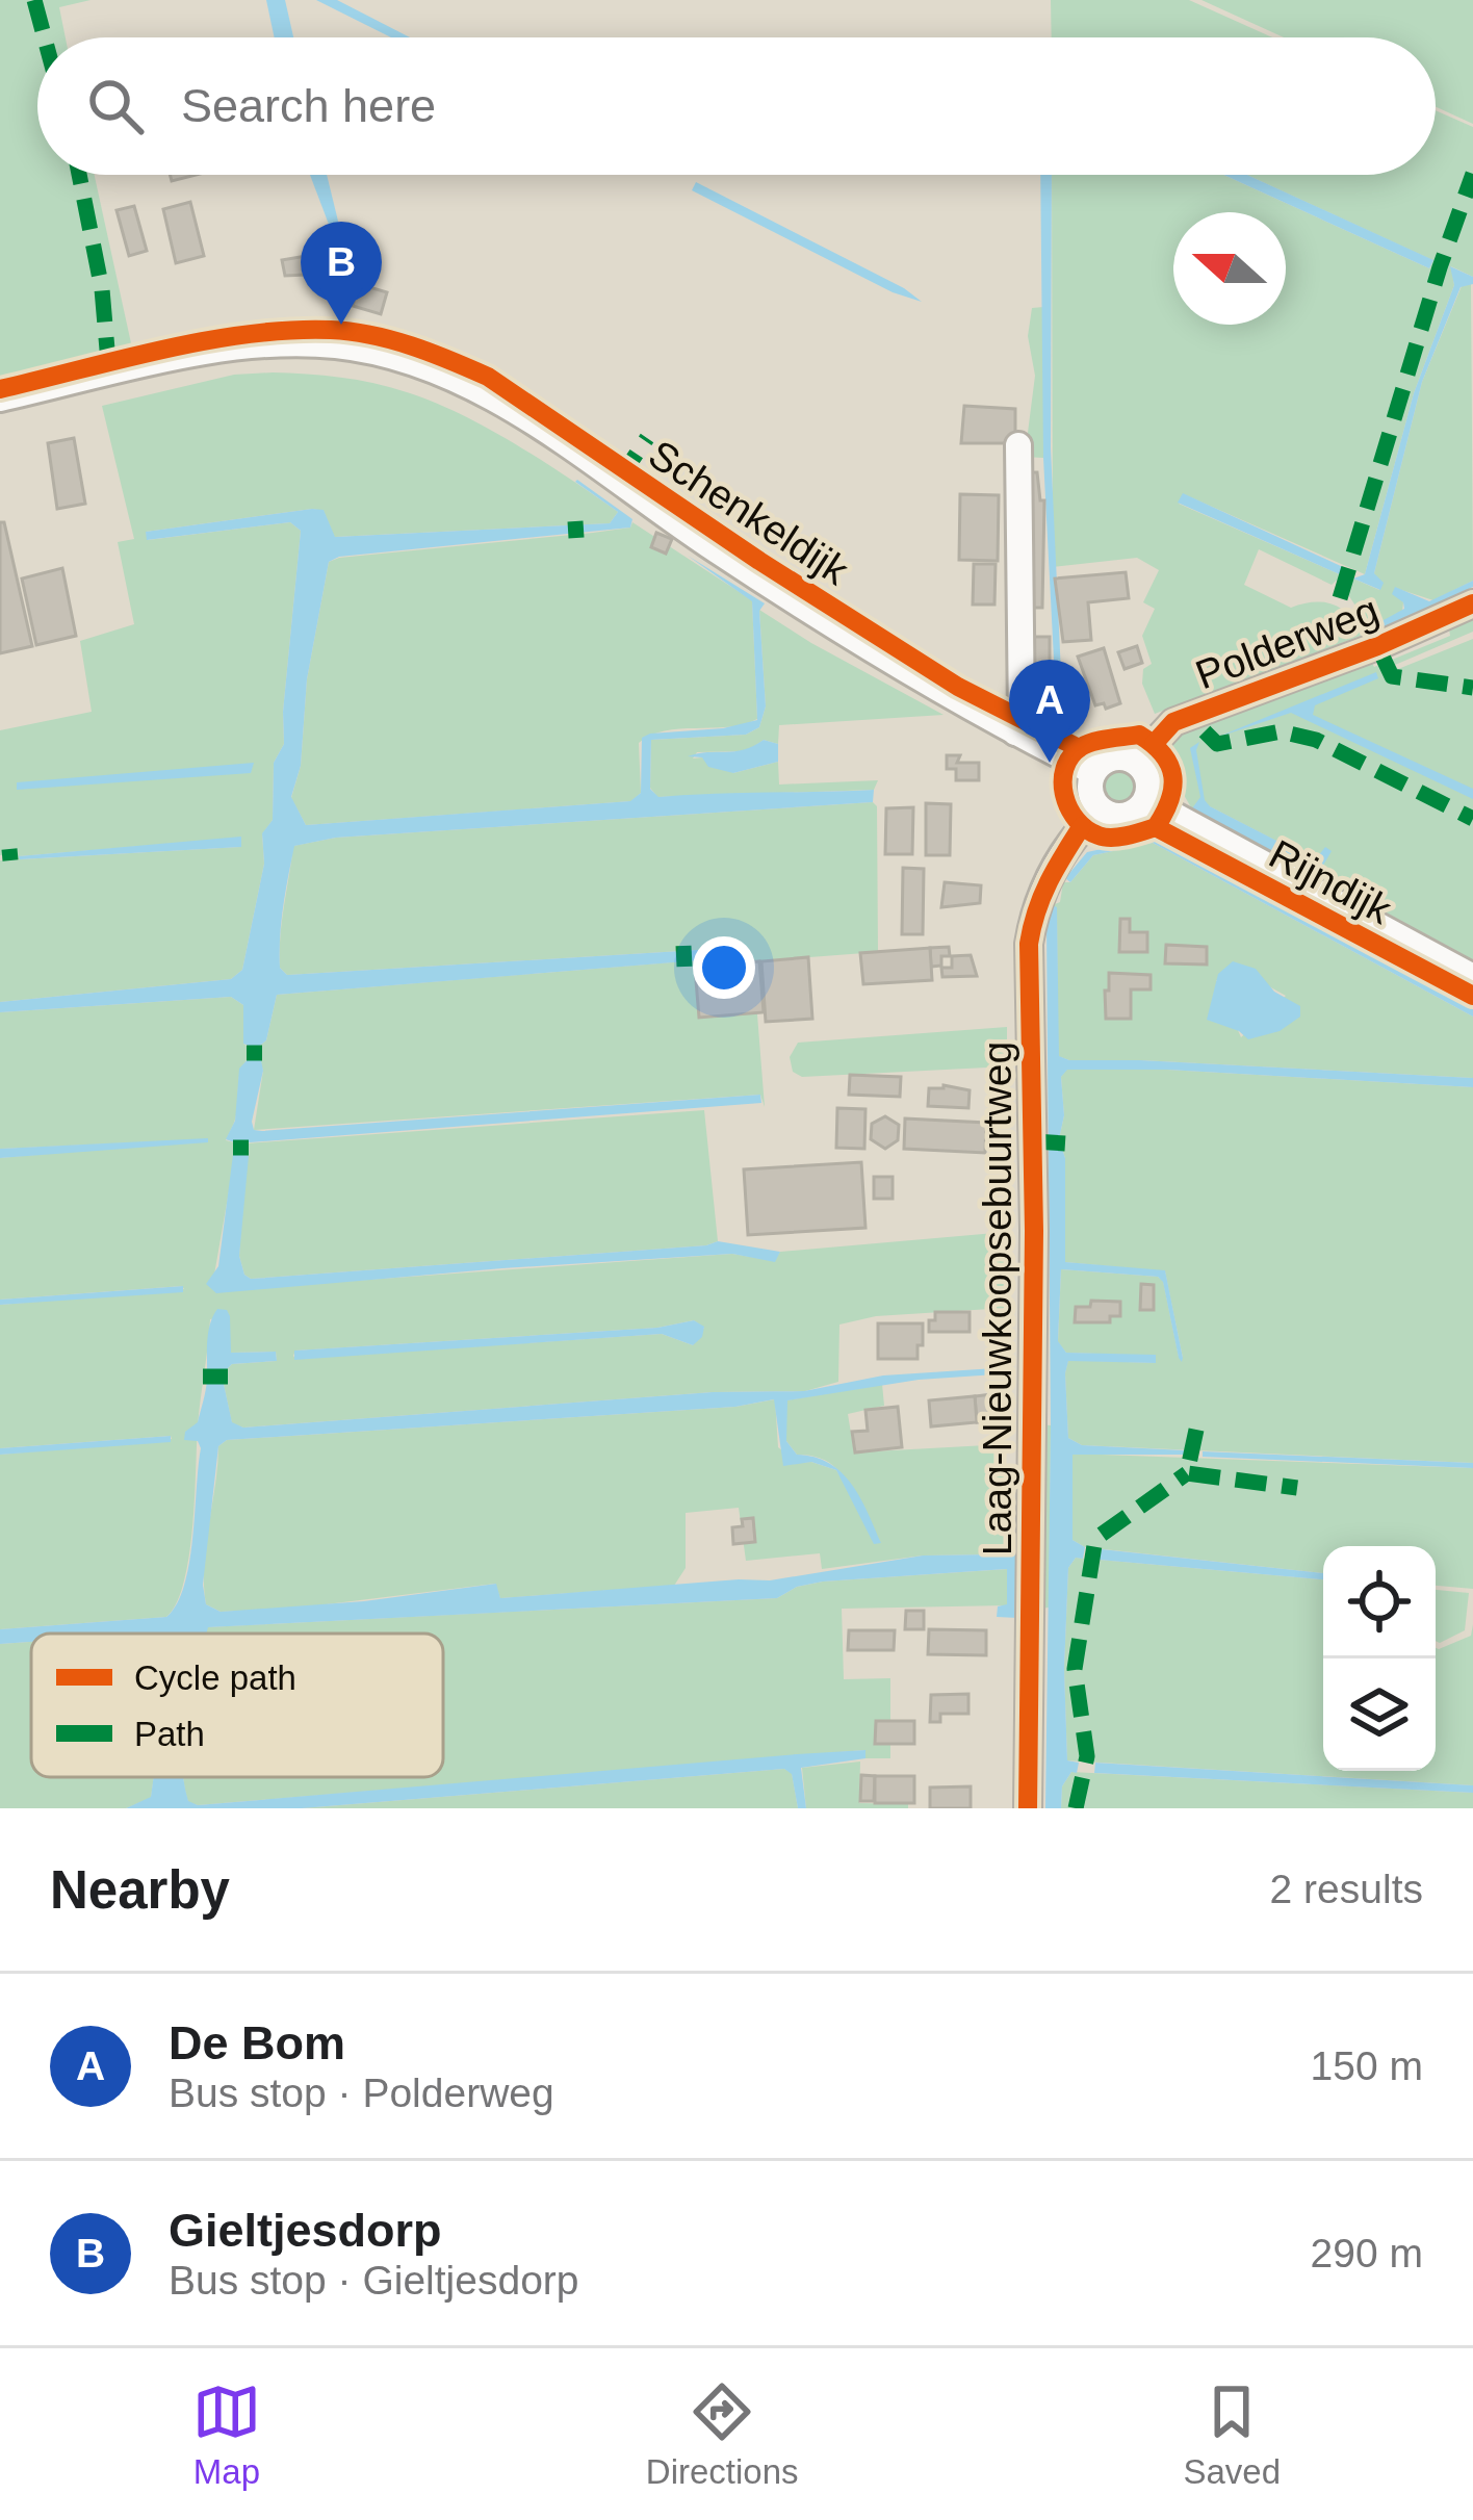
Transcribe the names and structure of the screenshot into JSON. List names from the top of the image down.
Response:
{
  "streets": {
    "street": [
      "Schenkeldijk",
      "Polderweg",
      "Rijndijk",
      "Laag-Nieuwkoopsebuurtweg"
    ]
  },
  "crossings": [
    ["Polderweg", "Rijndijk"],
    ["Polderweg", "Laag-Nieuwkoopsebuurtweg"],
    ["Rijndijk", "Laag-Nieuwkoopsebuurtweg"]
  ],
  "legend": ["Cycle path", "Path"],
  "north": "left",
  "page": {
    "search": "Search here",
    "pins": ["B", "A"],
    "heading": ["Nearby", "2 results"],
    "list": [
      {
        "mark": "A",
        "name": "De Bom",
        "note": "Bus stop · Polderweg",
        "value": "150 m"
      },
      {
        "mark": "B",
        "name": "Gieltjesdorp",
        "note": "Bus stop · Gieltjesdorp",
        "value": "290 m"
      }
    ],
    "nav": ["Map", "Directions", "Saved"]
  }
}
